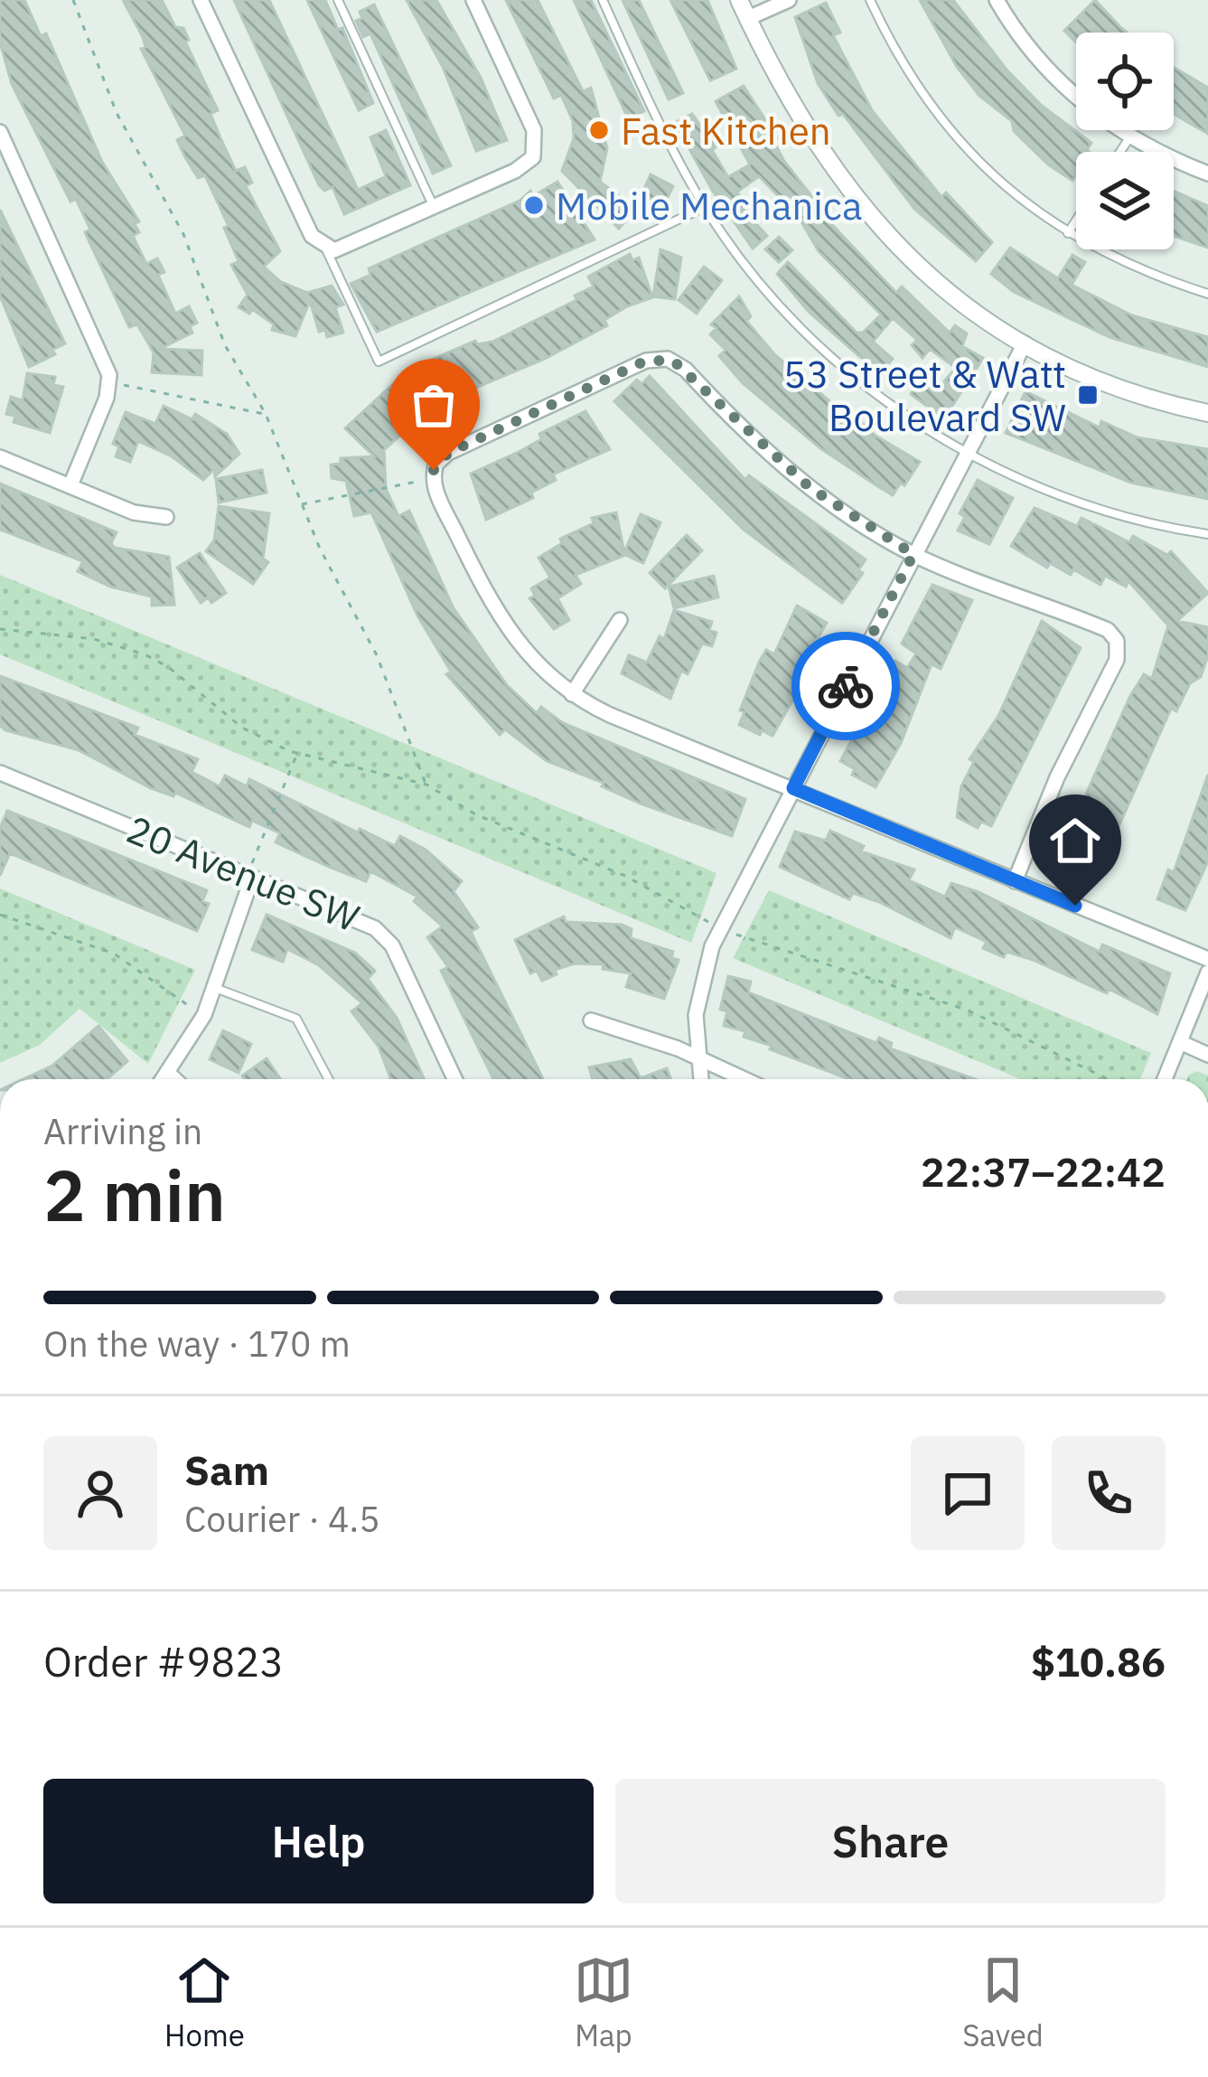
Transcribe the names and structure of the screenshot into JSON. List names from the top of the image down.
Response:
{
  "streets": {
    "street": ["20 Avenue SW"]
  },
  "places": {
    "other": ["Fast Kitchen", "Mobile Mechanica"],
    "transit": ["53 Street & Watt Boulevard SW"]
  },
  "page": {
    "heading": ["2 min", "Arriving in", "22:37–22:42"],
    "panel": [
      "Sam",
      "Courier · 4.5",
      "Order #9823",
      "$10.86"
    ],
    "bar": "On the way · 170 m",
    "buttons": ["Help", "Share"],
    "tabs": ["Home", "Map", "Saved"]
  }
}
